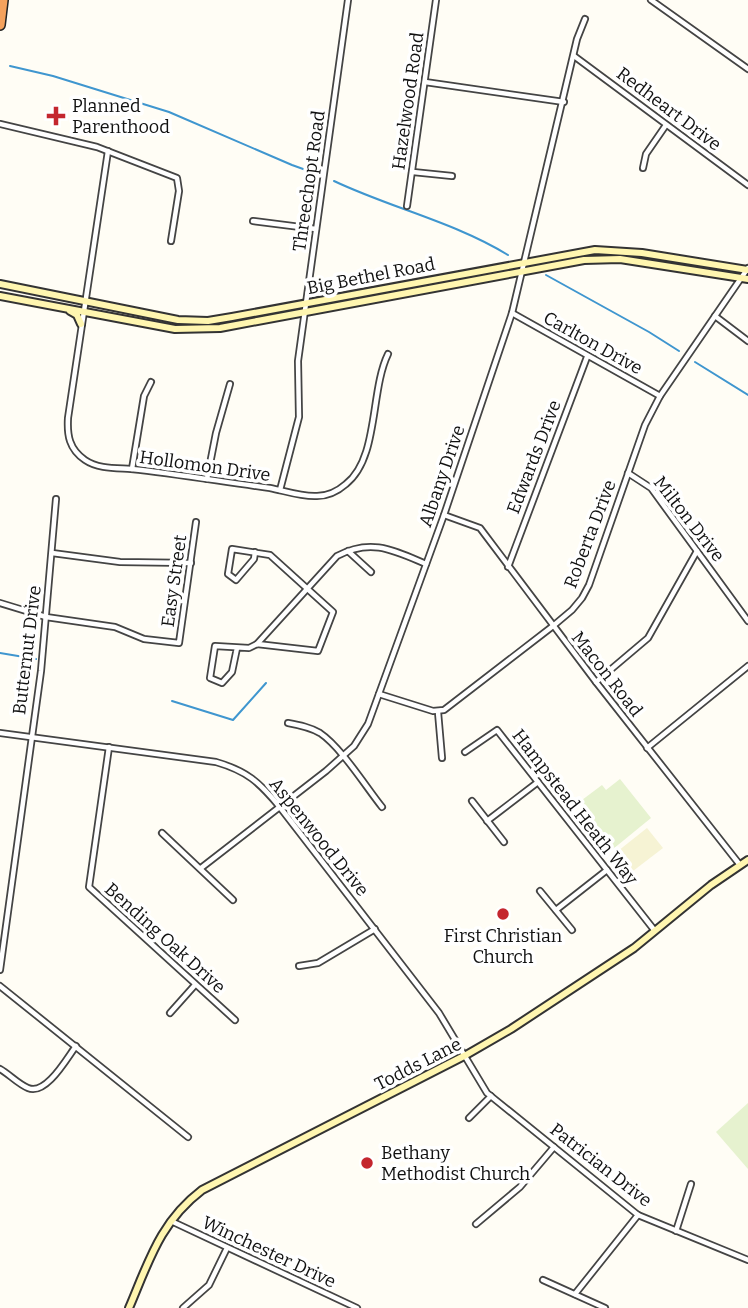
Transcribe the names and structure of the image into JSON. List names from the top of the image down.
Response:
{
  "streets": {
    "main road": ["Big Bethel Road", "Todds Lane"],
    "street": [
      "Hazelwood Road",
      "Redheart Drive",
      "Threechopt Road",
      "Carlton Drive",
      "Edwards Drive",
      "Hollomon Drive",
      "Albany Drive",
      "Milton Drive",
      "Roberta Drive",
      "Easy Street",
      "Butternut Drive",
      "Macon Road",
      "Hampstead Heath Way",
      "Aspenwood Drive",
      "Bending Oak Drive",
      "Patrician Drive",
      "Winchester Drive"
    ]
  },
  "crossings": [
    ["Redheart Drive", "Albany Drive"],
    ["Threechopt Road", "Big Bethel Road"],
    ["Threechopt Road", "Hollomon Drive"],
    ["Big Bethel Road", "Hollomon Drive"],
    ["Big Bethel Road", "Albany Drive"],
    ["Big Bethel Road", "Roberta Drive"],
    ["Carlton Drive", "Edwards Drive"],
    ["Carlton Drive", "Albany Drive"],
    ["Carlton Drive", "Roberta Drive"],
    ["Edwards Drive", "Macon Road"],
    ["Albany Drive", "Macon Road"],
    ["Albany Drive", "Aspenwood Drive"],
    ["Milton Drive", "Roberta Drive"],
    ["Roberta Drive", "Macon Road"],
    ["Easy Street", "Butternut Drive"],
    ["Butternut Drive", "Aspenwood Drive"],
    ["Macon Road", "Todds Lane"],
    ["Hampstead Heath Way", "Todds Lane"],
    ["Aspenwood Drive", "Bending Oak Drive"],
    ["Aspenwood Drive", "Todds Lane"],
    ["Aspenwood Drive", "Patrician Drive"],
    ["Todds Lane", "Patrician Drive"],
    ["Todds Lane", "Winchester Drive"]
  ],
  "places": {
    "health": ["Planned Parenthood"],
    "other": ["First Christian Church", "Bethany Methodist Church"]
  }
}
